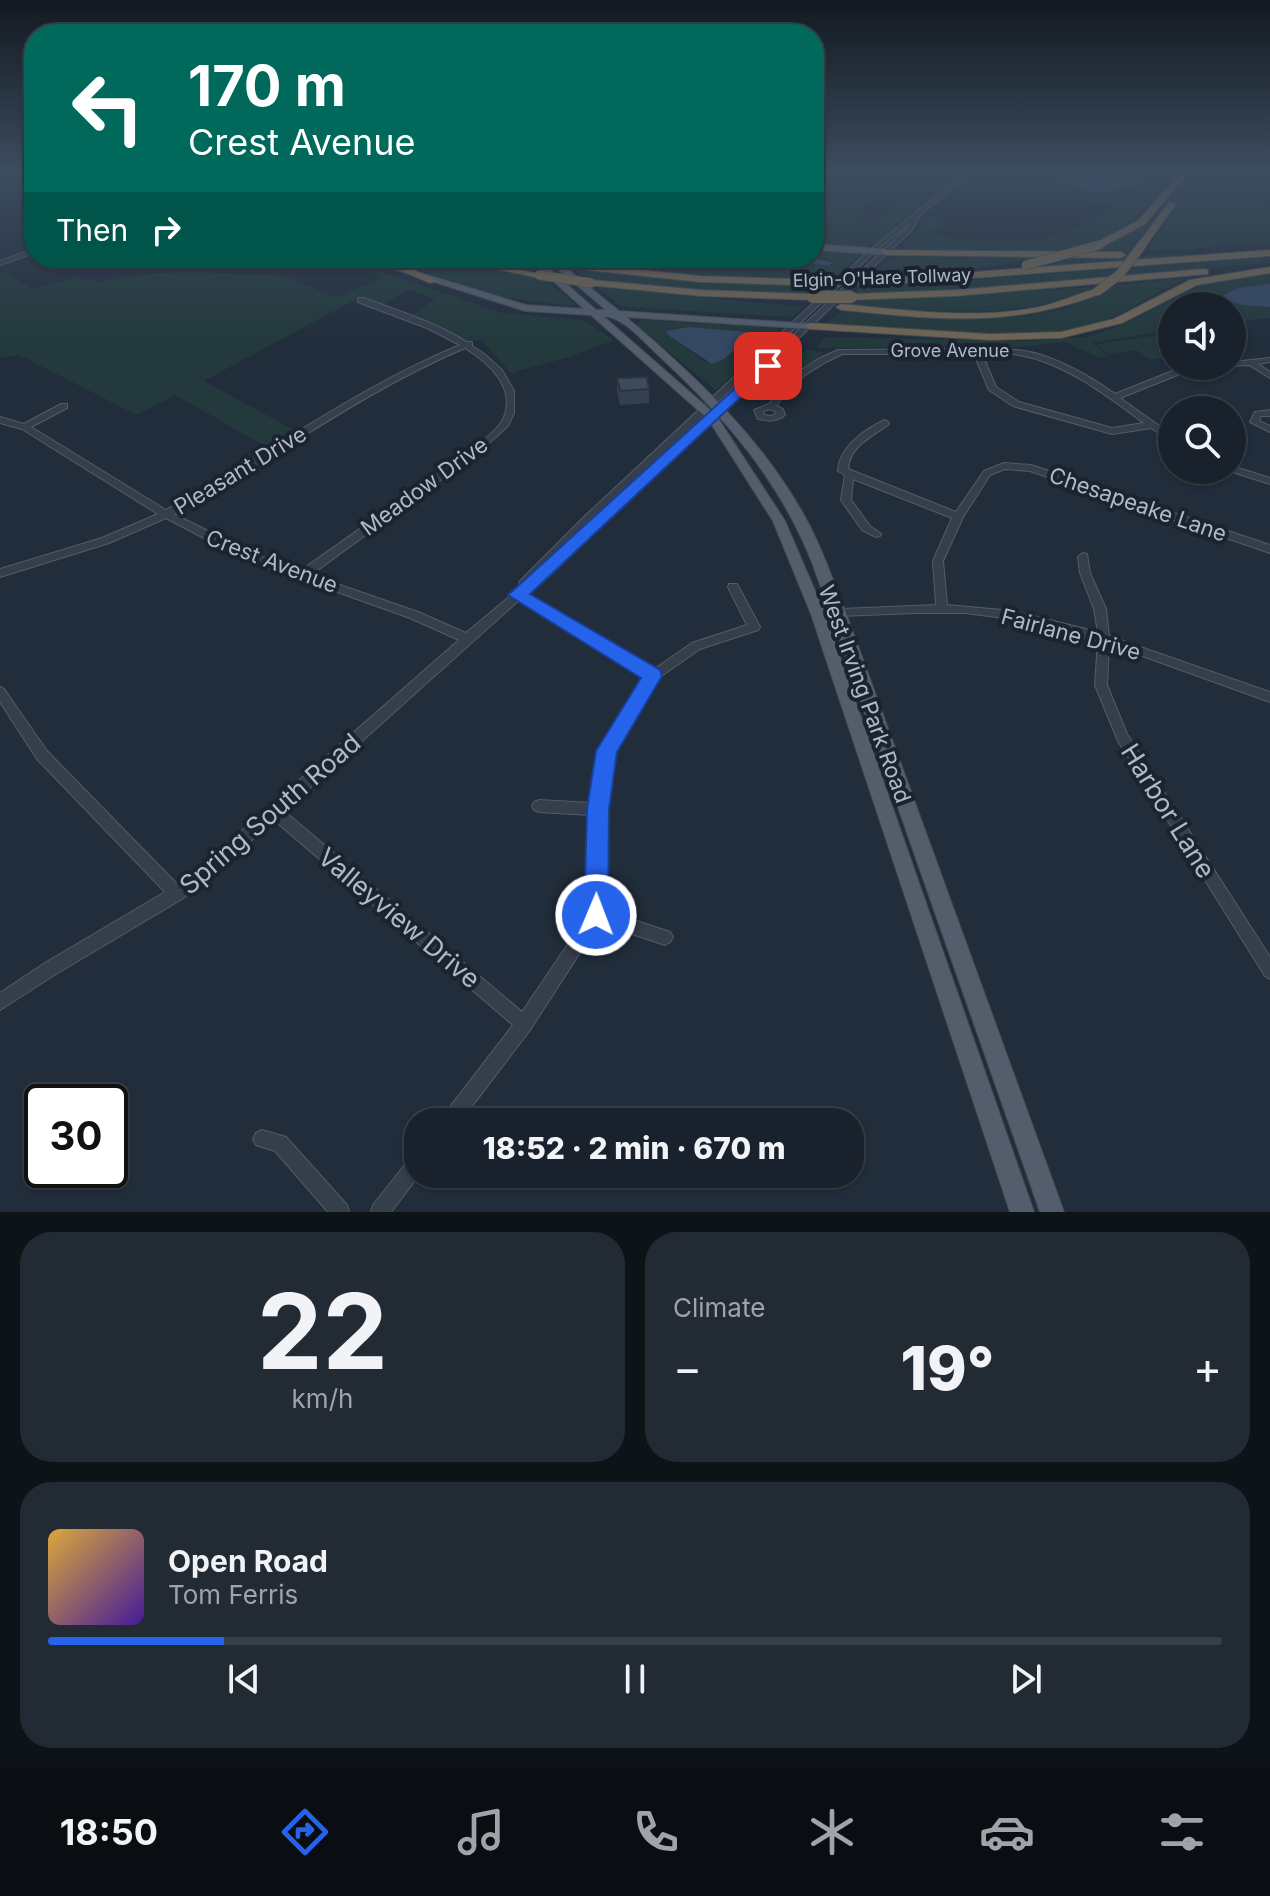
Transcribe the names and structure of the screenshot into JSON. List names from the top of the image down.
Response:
{
  "streets": {
    "highway": ["Elgin-O'Hare Tollway"],
    "main road": ["West Irving Park Road"],
    "street": [
      "Grove Avenue",
      "Pleasant Drive",
      "Meadow Drive",
      "Chesapeake Lane",
      "Crest Avenue",
      "Fairlane Drive",
      "Harbor Lane",
      "Spring South Road",
      "Valleyview Drive"
    ]
  },
  "crossings": [
    ["Pleasant Drive", "Meadow Drive"],
    ["Pleasant Drive", "Crest Avenue"],
    ["Meadow Drive", "Crest Avenue"],
    ["Crest Avenue", "Spring South Road"],
    ["Fairlane Drive", "West Irving Park Road"],
    ["Fairlane Drive", "Harbor Lane"],
    ["West Irving Park Road", "Spring South Road"],
    ["Spring South Road", "Valleyview Drive"]
  ],
  "page": {
    "turn": ["170 m", "Crest Avenue"],
    "then": "Then",
    "limit": "30",
    "trip": "18:52 · 2 min · 670 m",
    "tile": [
      ["22", "km/h"],
      "Climate"
    ],
    "heat": ["−", "19°", "+"],
    "song": ["Open Road", "Tom Ferris"],
    "tabs": "18:50"
  }
}
